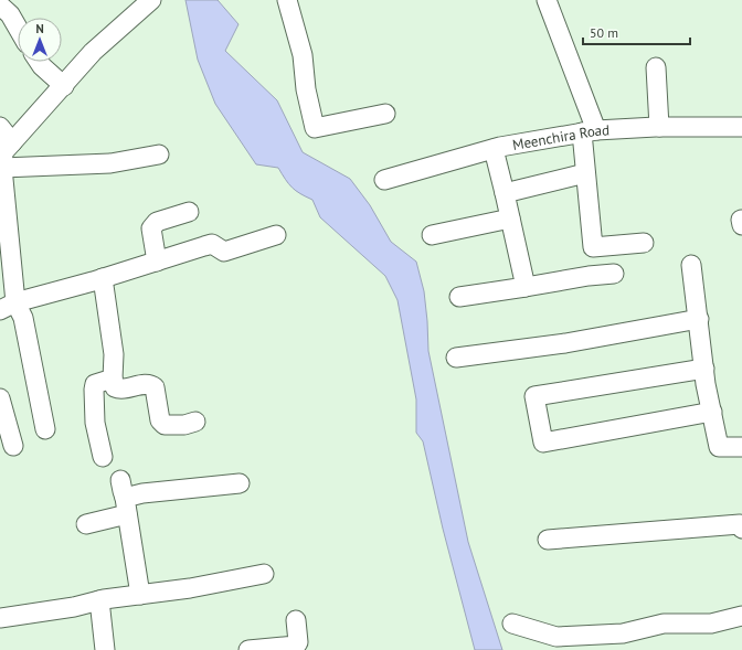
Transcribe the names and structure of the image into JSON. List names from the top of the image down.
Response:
{
  "streets": {
    "street": ["Meenchira Road"]
  },
  "scale_bar": "50 m",
  "north": "top"
}
